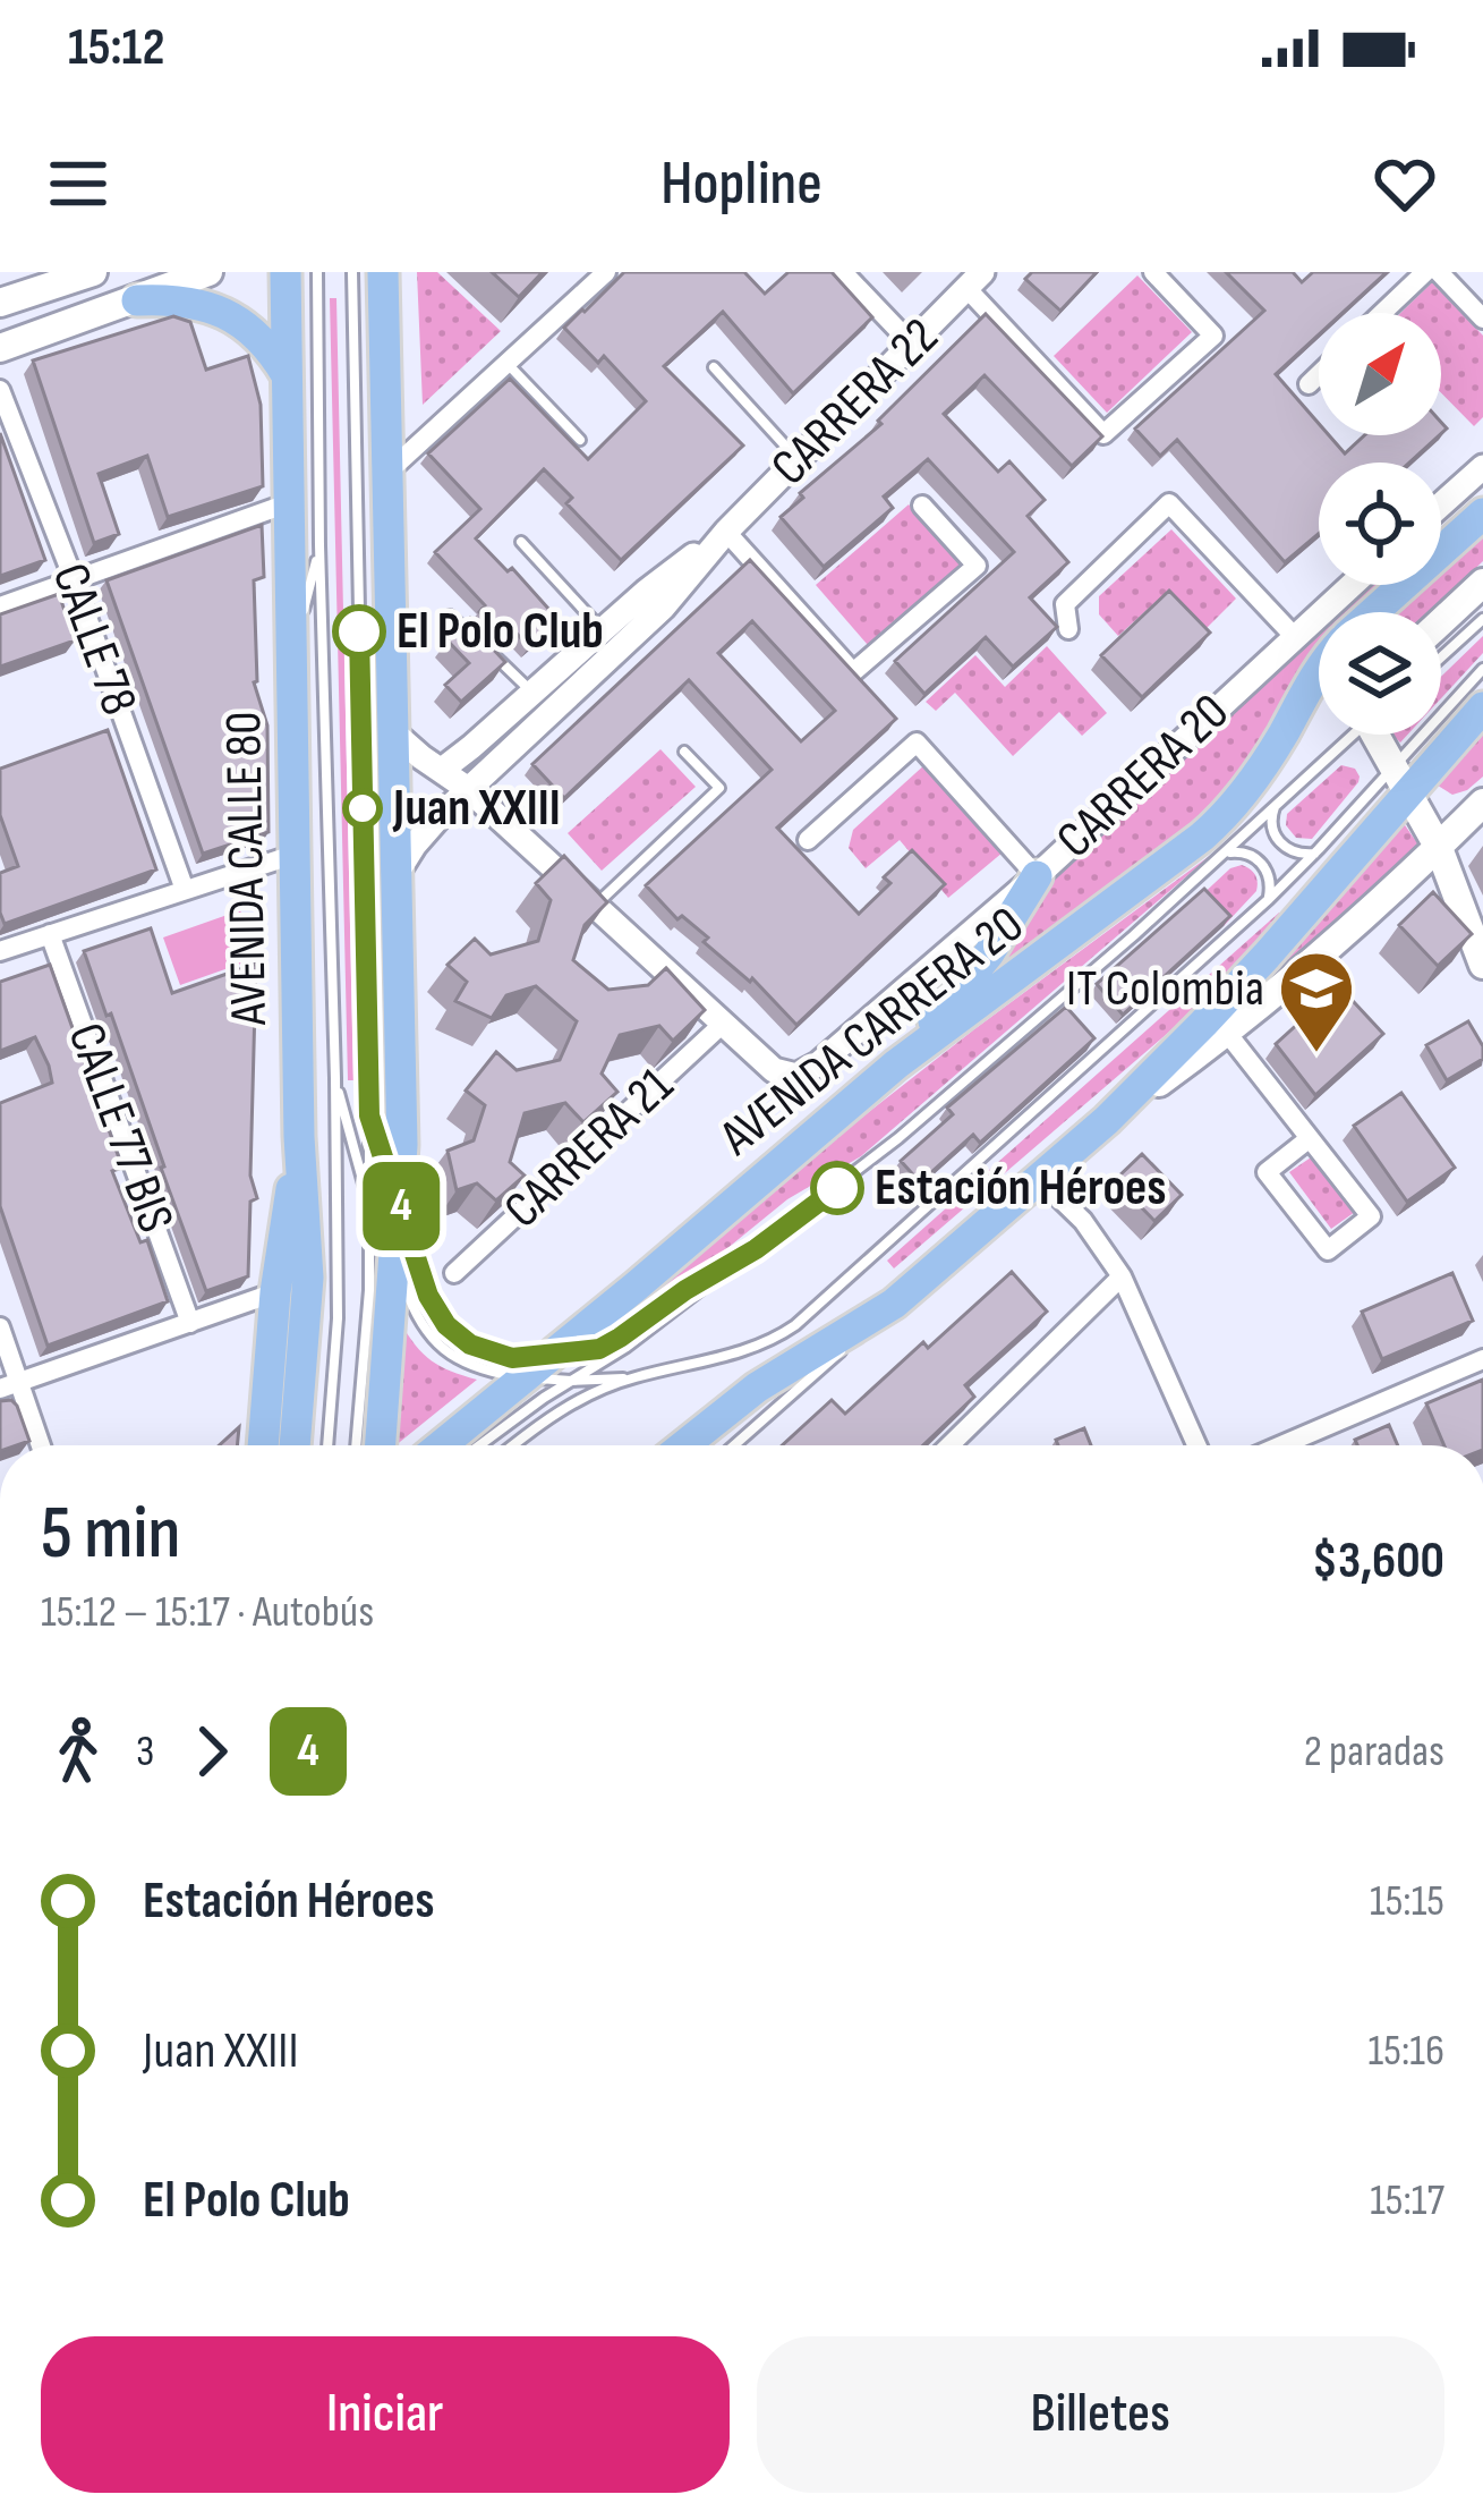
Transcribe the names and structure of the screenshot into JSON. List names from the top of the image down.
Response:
{
  "streets": {
    "highway": ["AVENIDA CALLE 80", "AVENIDA CARRERA 20"],
    "street": [
      "CARRERA 22",
      "CALLE 78",
      "CARRERA 20",
      "CALLE 77 BIS",
      "CARRERA 21"
    ]
  },
  "crossings": [
    ["CARRERA 20", "CARRERA 21"]
  ],
  "places": {
    "other": ["El Polo Club", "Juan XXIII", "Estación Héroes"],
    "school or university": ["IT Colombia"]
  },
  "lines": ["bus line 4"],
  "north": "top right",
  "page": {
    "status": "15:12",
    "header": "Hopline",
    "on_map": "4",
    "heading": ["5 min", "15:12 – 15:17 · Autobús", "$3,600"],
    "legs": ["3", "4", "2 paradas"],
    "list": [
      {
        "name": "Estación Héroes",
        "value": "15:15"
      },
      {
        "name": "Juan XXIII",
        "value": "15:16"
      },
      {
        "name": "El Polo Club",
        "value": "15:17"
      }
    ],
    "buttons": ["Iniciar", "Billetes"]
  }
}
